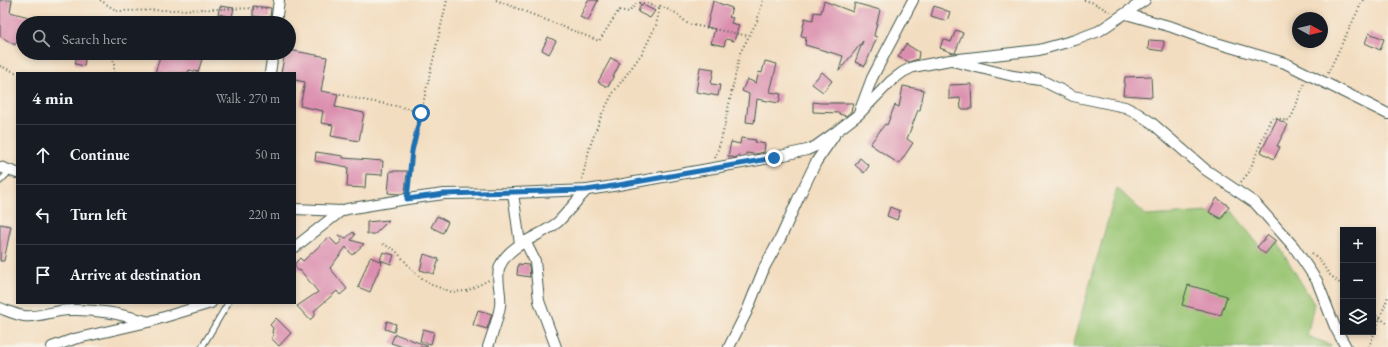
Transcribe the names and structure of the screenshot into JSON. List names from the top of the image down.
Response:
{
  "north": "right",
  "page": {
    "search": "Search here",
    "heading": ["4 min", "Walk · 270 m"],
    "list": [
      ["Continue", "50 m"],
      ["Turn left", "220 m"],
      "Arrive at destination"
    ],
    "map_buttons": ["+", "−"]
  }
}
